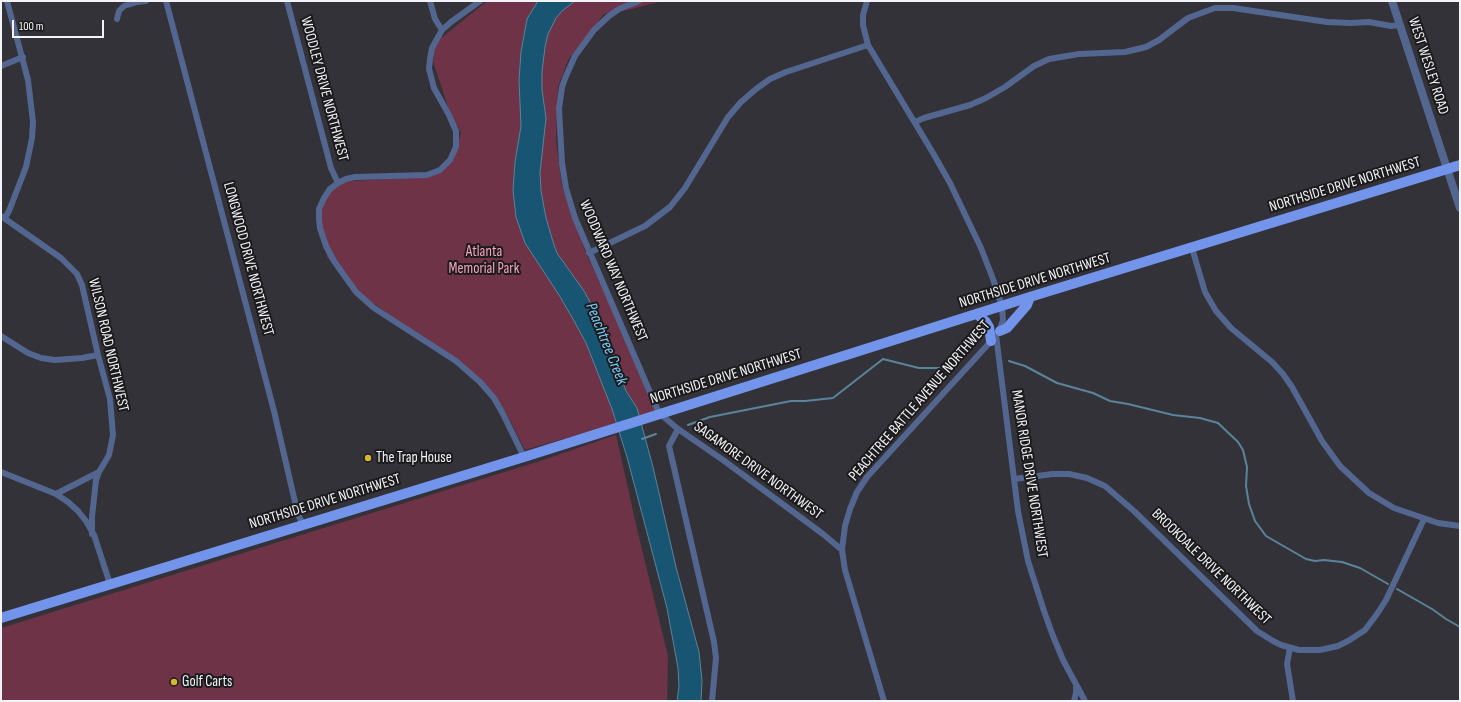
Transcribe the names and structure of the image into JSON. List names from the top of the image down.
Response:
{
  "streets": {
    "main road": ["NORTHSIDE DRIVE NORTHWEST"],
    "street": [
      "WEST WESLEY ROAD",
      "WOODLEY DRIVE NORTHWEST",
      "LONGWOOD DRIVE NORTHWEST",
      "WOODWARD WAY NORTHWEST",
      "WILSON ROAD NORTHWEST",
      "PEACHTREE BATTLE AVENUE NORTHWEST",
      "SAGAMORE DRIVE NORTHWEST",
      "MANOR RIDGE DRIVE NORTHWEST",
      "BROOKDALE DRIVE NORTHWEST"
    ]
  },
  "crossings": [
    ["WEST WESLEY ROAD", "NORTHSIDE DRIVE NORTHWEST"],
    ["NORTHSIDE DRIVE NORTHWEST", "LONGWOOD DRIVE NORTHWEST"],
    ["NORTHSIDE DRIVE NORTHWEST", "WOODWARD WAY NORTHWEST"],
    ["NORTHSIDE DRIVE NORTHWEST", "PEACHTREE BATTLE AVENUE NORTHWEST"],
    ["NORTHSIDE DRIVE NORTHWEST", "SAGAMORE DRIVE NORTHWEST"],
    ["WOODWARD WAY NORTHWEST", "SAGAMORE DRIVE NORTHWEST"],
    ["PEACHTREE BATTLE AVENUE NORTHWEST", "SAGAMORE DRIVE NORTHWEST"],
    ["PEACHTREE BATTLE AVENUE NORTHWEST", "MANOR RIDGE DRIVE NORTHWEST"],
    ["MANOR RIDGE DRIVE NORTHWEST", "BROOKDALE DRIVE NORTHWEST"]
  ],
  "water": ["Peachtree Creek"],
  "parks": ["Atlanta Memorial Park"],
  "places": ["The Trap House", "Golf Carts"],
  "scale_bar": "100 m"
}
